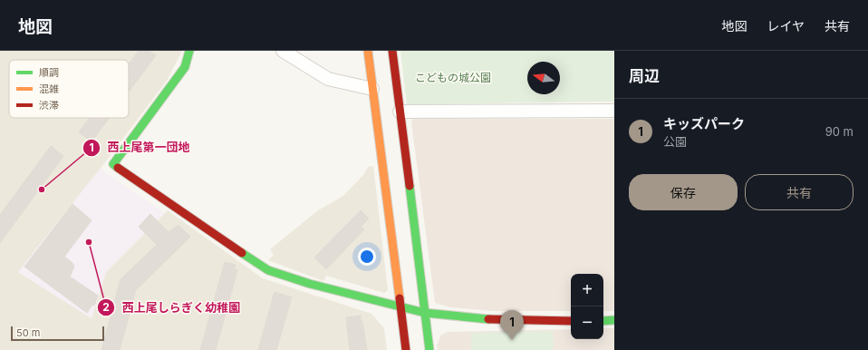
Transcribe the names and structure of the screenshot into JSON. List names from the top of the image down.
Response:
{
  "parks": ["こどもの城公園"],
  "places": ["西上尾第一団地", "西上尾しらぎく幼稚園"],
  "legend": ["順調", "混雑", "渋滞"],
  "scale_bar": "50 m",
  "north": "left",
  "page": {
    "header": "地図",
    "nav": ["地図", "レイヤ", "共有"],
    "heading": "周辺",
    "list": [
      {
        "mark": "1",
        "name": "キッズパーク",
        "note": "公園",
        "value": "90 m"
      }
    ],
    "buttons": ["保存", "共有"],
    "map_buttons": ["+", "−"],
    "pins": "1",
    "scale": "50 m"
  }
}
